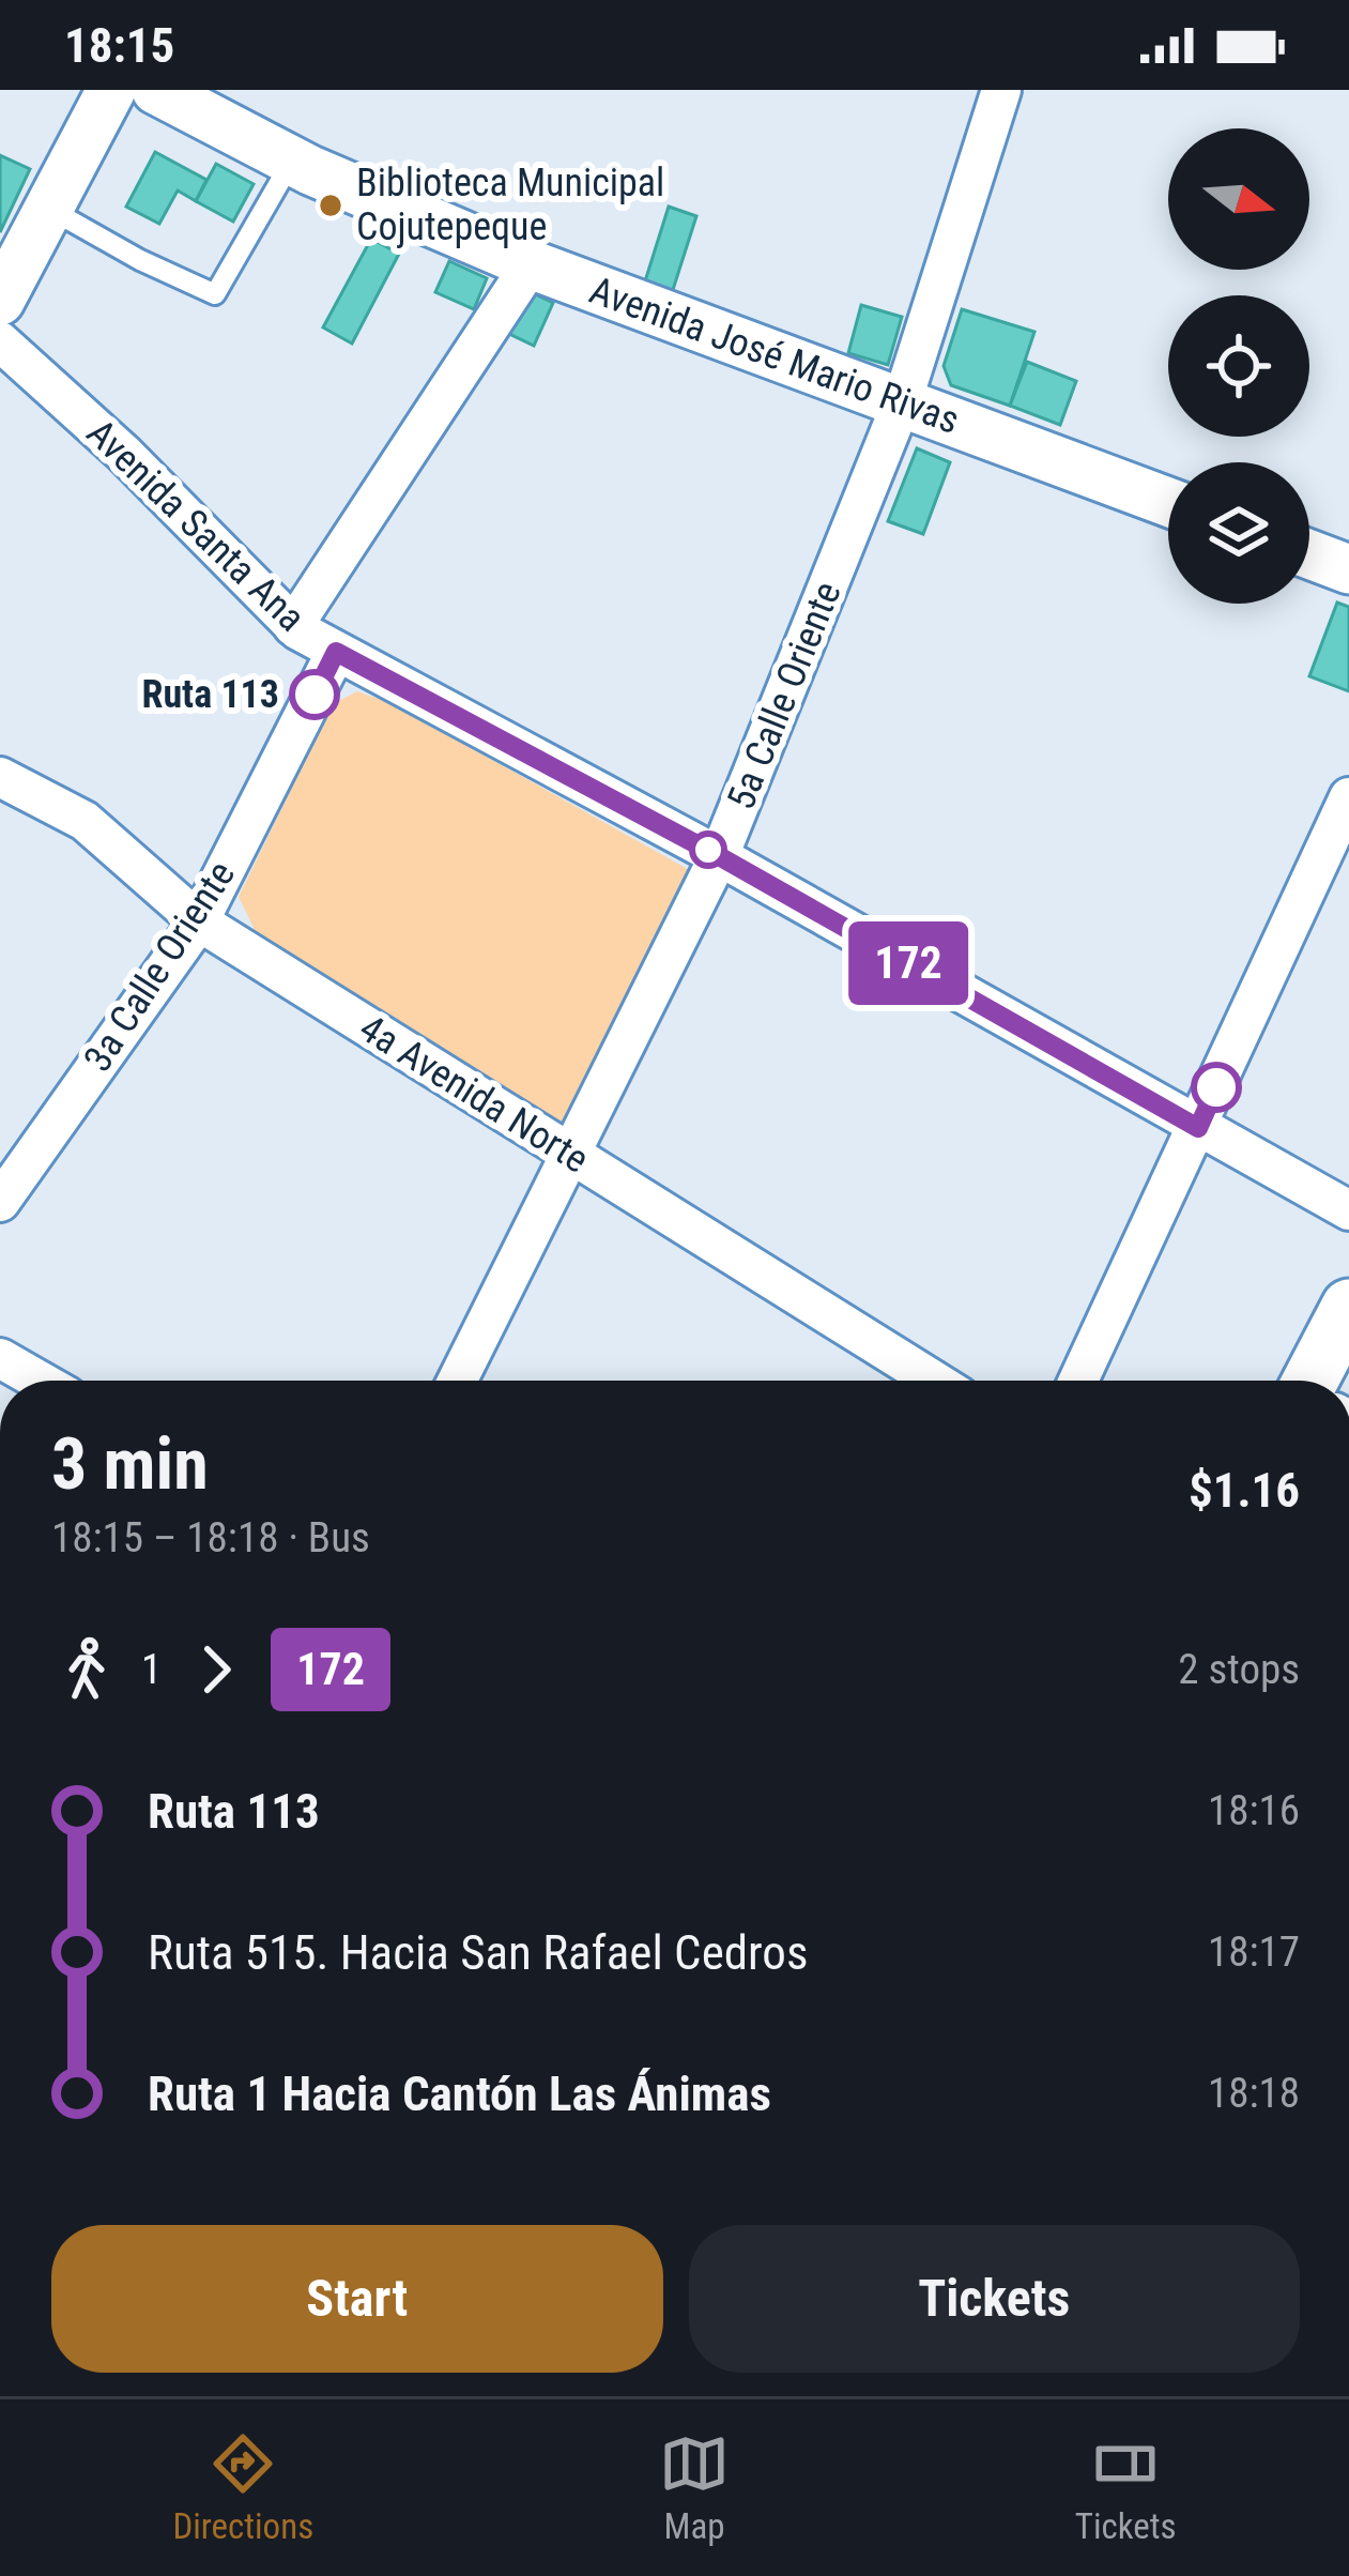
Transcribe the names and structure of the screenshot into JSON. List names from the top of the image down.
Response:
{
  "streets": {
    "street": [
      "Avenida José Mario Rivas",
      "Avenida Santa Ana",
      "5a Calle Oriente",
      "3a Calle Oriente",
      "4a Avenida Norte"
    ]
  },
  "crossings": [
    ["Avenida José Mario Rivas", "5a Calle Oriente"],
    ["Avenida Santa Ana", "5a Calle Oriente"],
    ["Avenida Santa Ana", "3a Calle Oriente"],
    ["5a Calle Oriente", "4a Avenida Norte"],
    ["3a Calle Oriente", "4a Avenida Norte"]
  ],
  "places": ["Biblioteca Municipal Cojutepeque", "Ruta 113"],
  "lines": ["bus line 172"],
  "north": "right",
  "page": {
    "status": "18:15",
    "on_map": "172",
    "heading": ["3 min", "18:15 – 18:18 · Bus", "$1.16"],
    "legs": ["1", "172", "2 stops"],
    "list": [
      {
        "name": "Ruta 113",
        "value": "18:16"
      },
      {
        "name": "Ruta 515. Hacia San Rafael Cedros",
        "value": "18:17"
      },
      {
        "name": "Ruta 1 Hacia Cantón Las Ánimas",
        "value": "18:18"
      }
    ],
    "buttons": ["Start", "Tickets"],
    "tabs": ["Directions", "Map", "Tickets"]
  }
}
